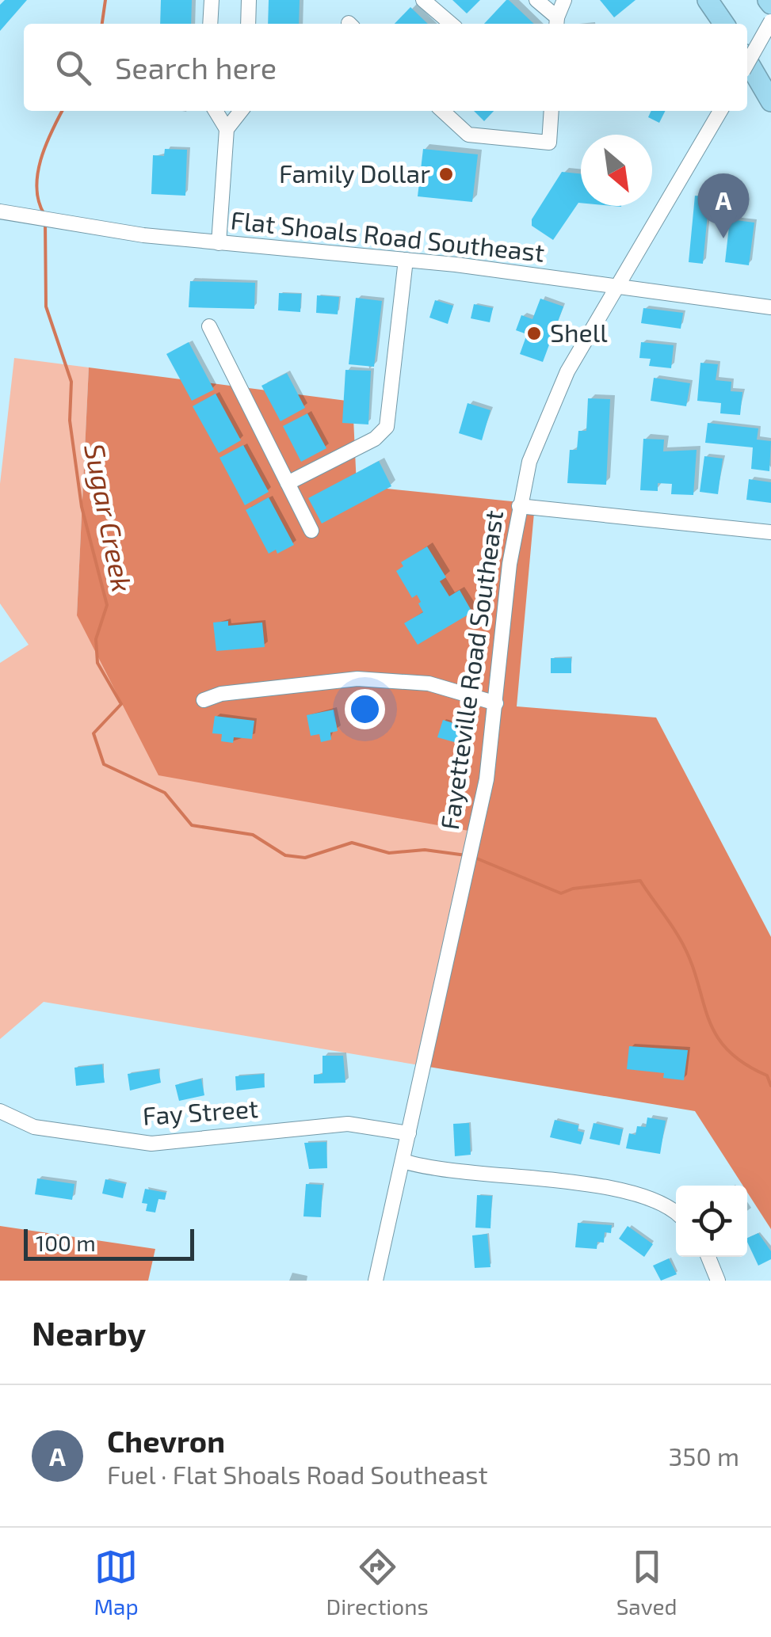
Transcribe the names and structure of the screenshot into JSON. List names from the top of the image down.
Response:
{
  "streets": {
    "street": ["Flat Shoals Road Southeast", "Fayetteville Road Southeast", "Fay Street"]
  },
  "crossings": [
    ["Flat Shoals Road Southeast", "Fayetteville Road Southeast"],
    ["Fayetteville Road Southeast", "Fay Street"]
  ],
  "water": ["Sugar Creek"],
  "places": ["Family Dollar", "Shell"],
  "scale_bar": "100 m",
  "north": "bottom right",
  "page": {
    "search": "Search here",
    "pins": "A",
    "scale": "100 m",
    "heading": "Nearby",
    "list": [
      {
        "mark": "A",
        "name": "Chevron",
        "note": "Fuel · Flat Shoals Road Southeast",
        "value": "350 m"
      }
    ],
    "nav": ["Map", "Directions", "Saved"]
  }
}
